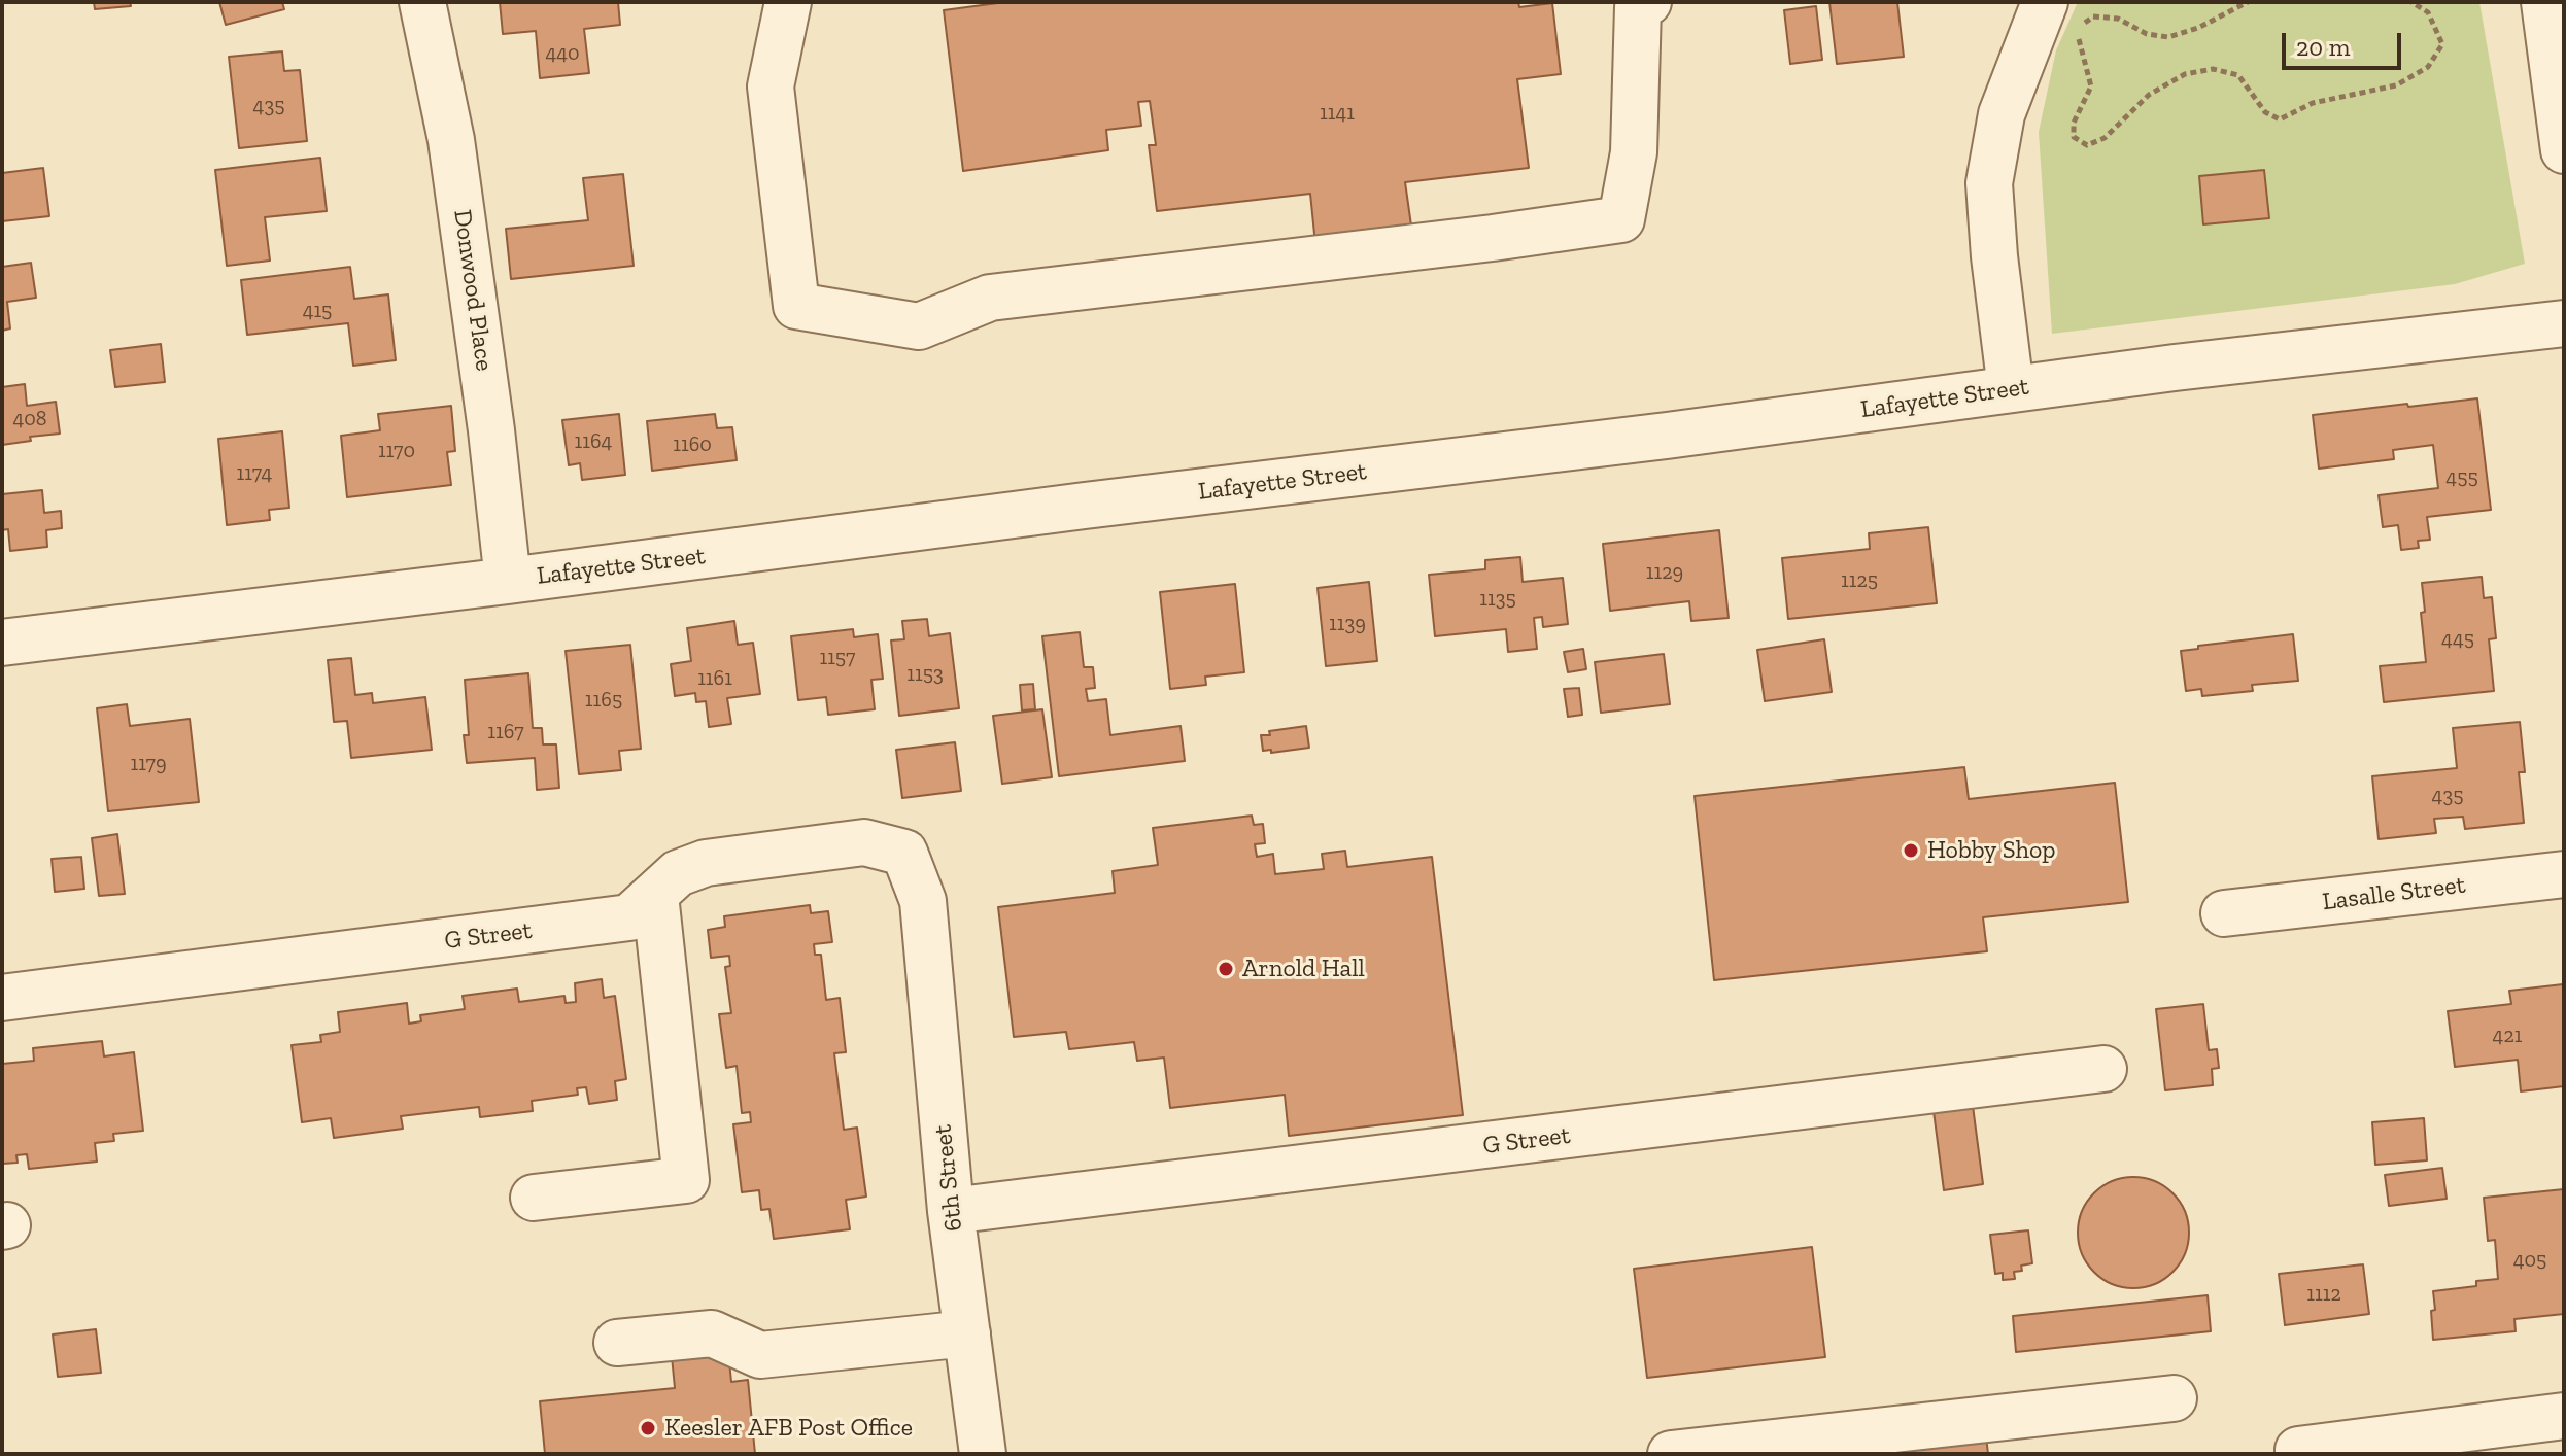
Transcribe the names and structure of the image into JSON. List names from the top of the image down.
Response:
{
  "streets": {
    "street": [
      "Donwood Place",
      "Lafayette Street",
      "Lasalle Street",
      "G Street",
      "6th Street"
    ]
  },
  "crossings": [
    ["Donwood Place", "Lafayette Street"],
    ["G Street", "6th Street"]
  ],
  "places": ["Hobby Shop", "Arnold Hall", "Keesler AFB Post Office"],
  "house_numbers": [
    "440",
    "435",
    "1141",
    "415",
    "408",
    "1164",
    "1160",
    "1170",
    "1174",
    "455",
    "1129",
    "1125",
    "1135",
    "1139",
    "445",
    "1157",
    "1153",
    "1161",
    "1165",
    "1167",
    "1179",
    "435",
    "421",
    "405",
    "1112"
  ],
  "scale_bar": "20 m"
}
